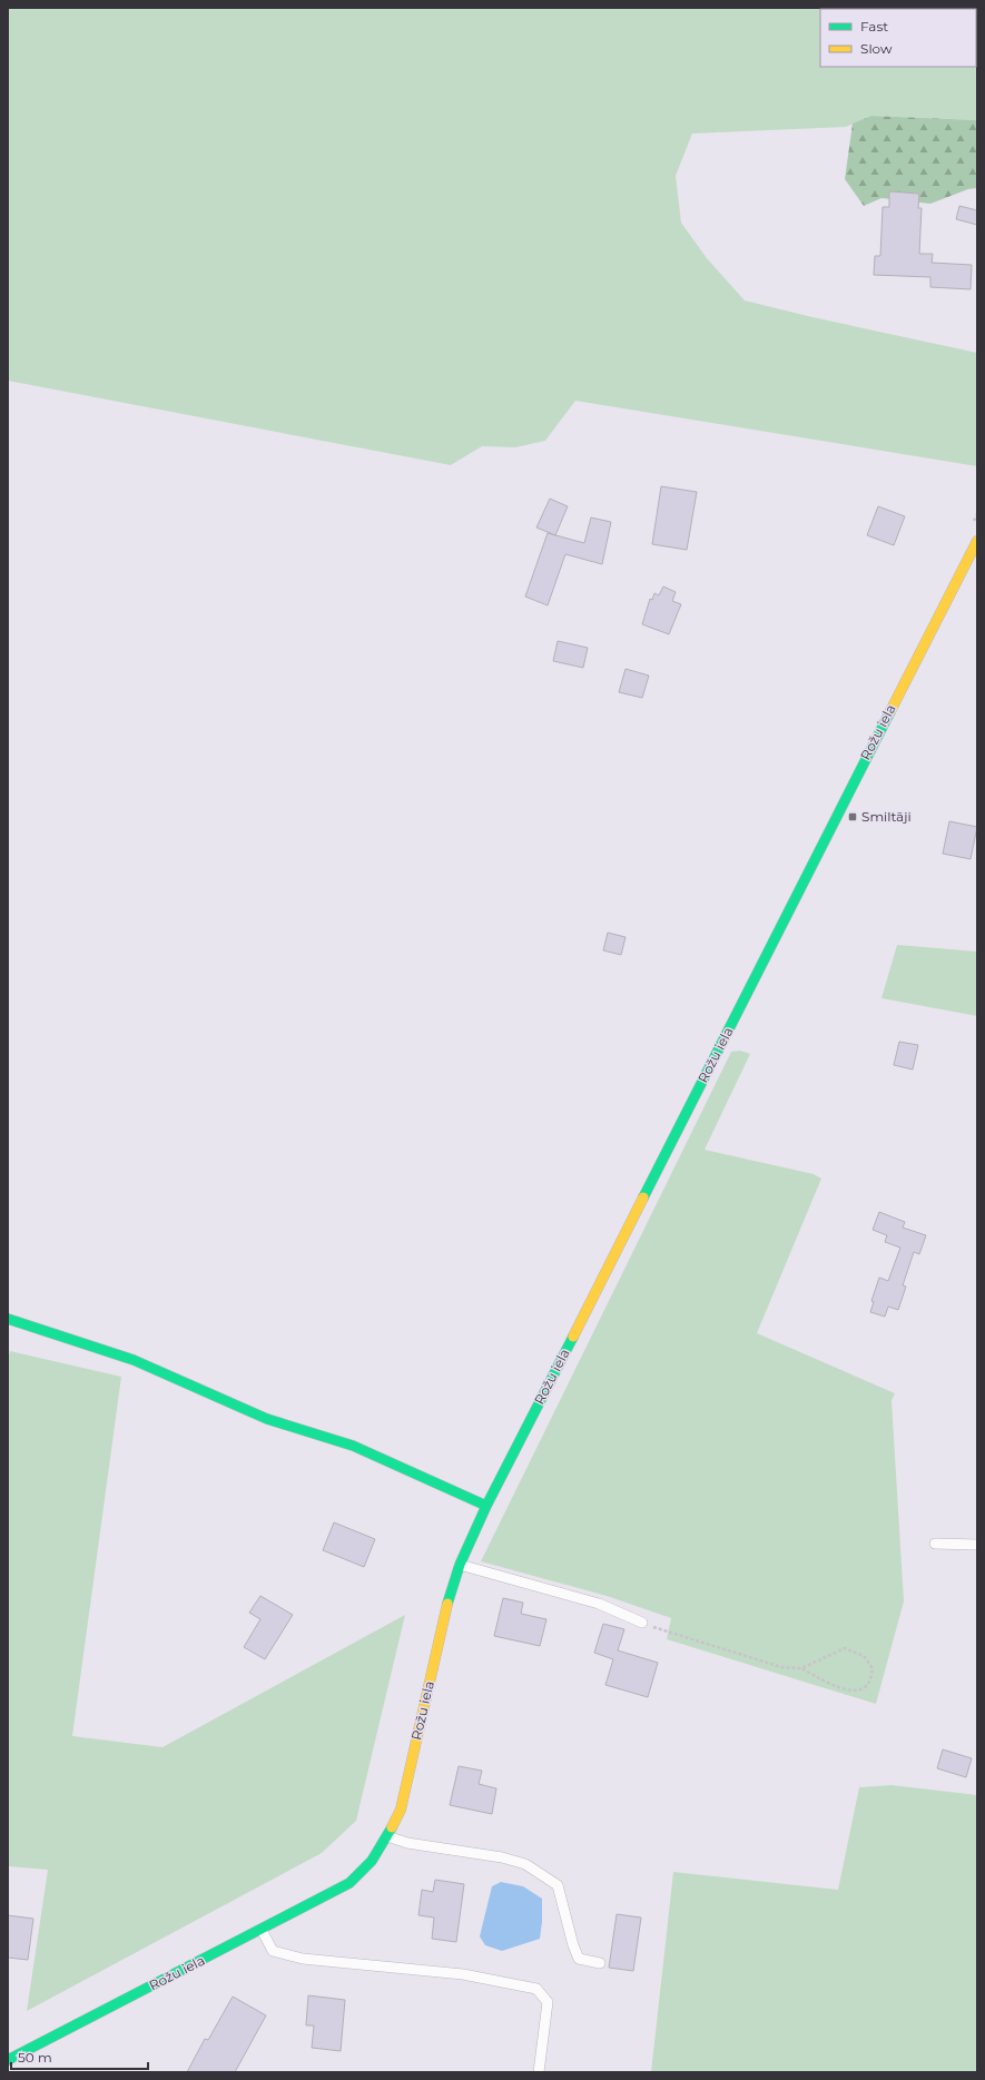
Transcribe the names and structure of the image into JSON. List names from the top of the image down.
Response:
{
  "streets": {
    "street": ["Rožu iela"]
  },
  "places": {
    "transit": ["Smiltāji"]
  },
  "legend": ["Fast", "Slow"],
  "scale_bar": "50 m"
}
